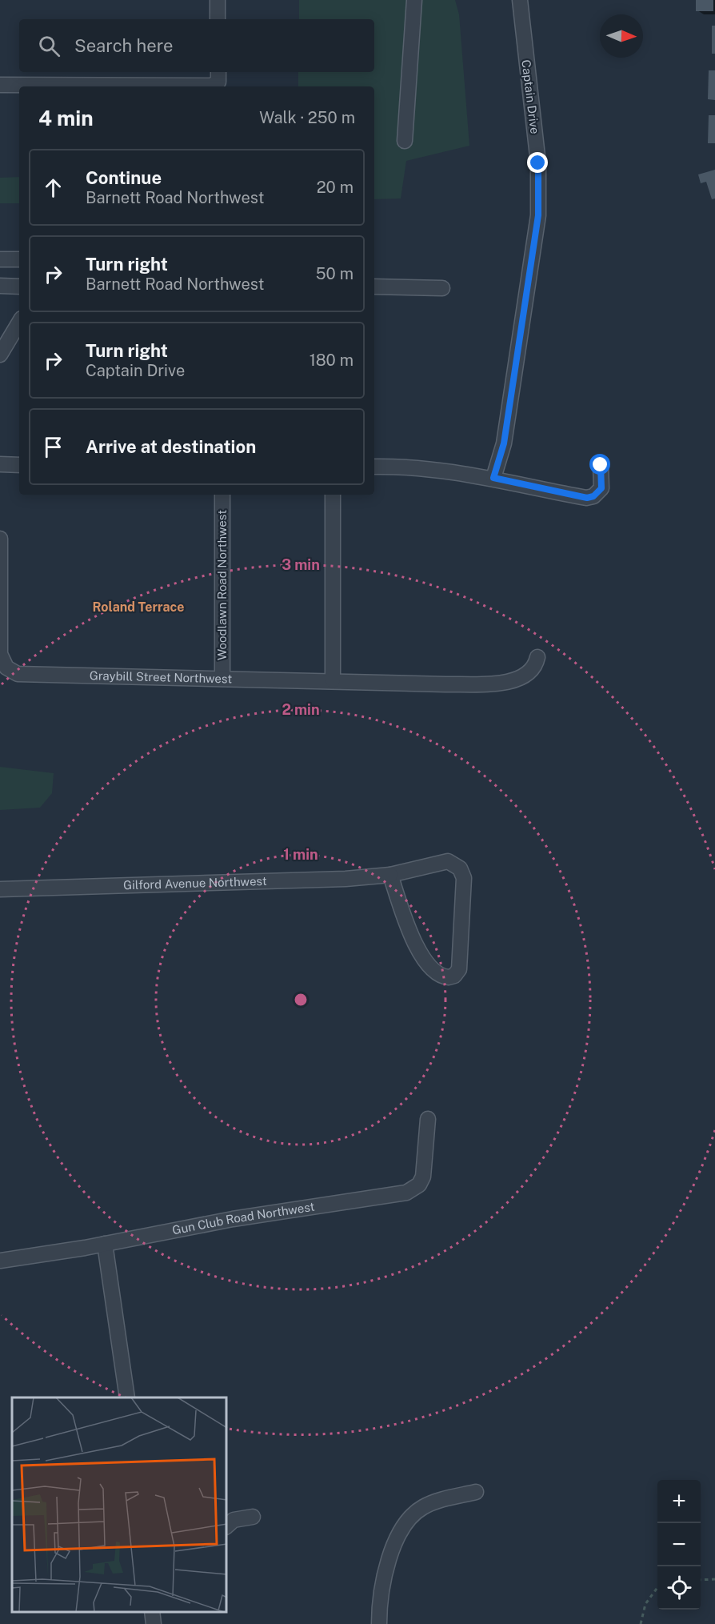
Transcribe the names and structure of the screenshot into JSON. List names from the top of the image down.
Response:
{
  "streets": {
    "street": [
      "Captain Drive",
      "Woodlawn Road Northwest",
      "Graybill Street Northwest",
      "Gilford Avenue Northwest",
      "Gun Club Road Northwest"
    ]
  },
  "crossings": [
    ["Woodlawn Road Northwest", "Graybill Street Northwest"]
  ],
  "districts": ["Roland Terrace"],
  "north": "right",
  "page": {
    "search": "Search here",
    "heading": ["4 min", "Walk · 250 m"],
    "list": [
      ["Continue", "Barnett Road Northwest", "20 m"],
      ["Turn right", "Barnett Road Northwest", "50 m"],
      ["Turn right", "Captain Drive", "180 m"],
      "Arrive at destination"
    ],
    "map_buttons": ["+", "−"]
  },
  "rings": ["3 min", "2 min", "1 min"]
}
